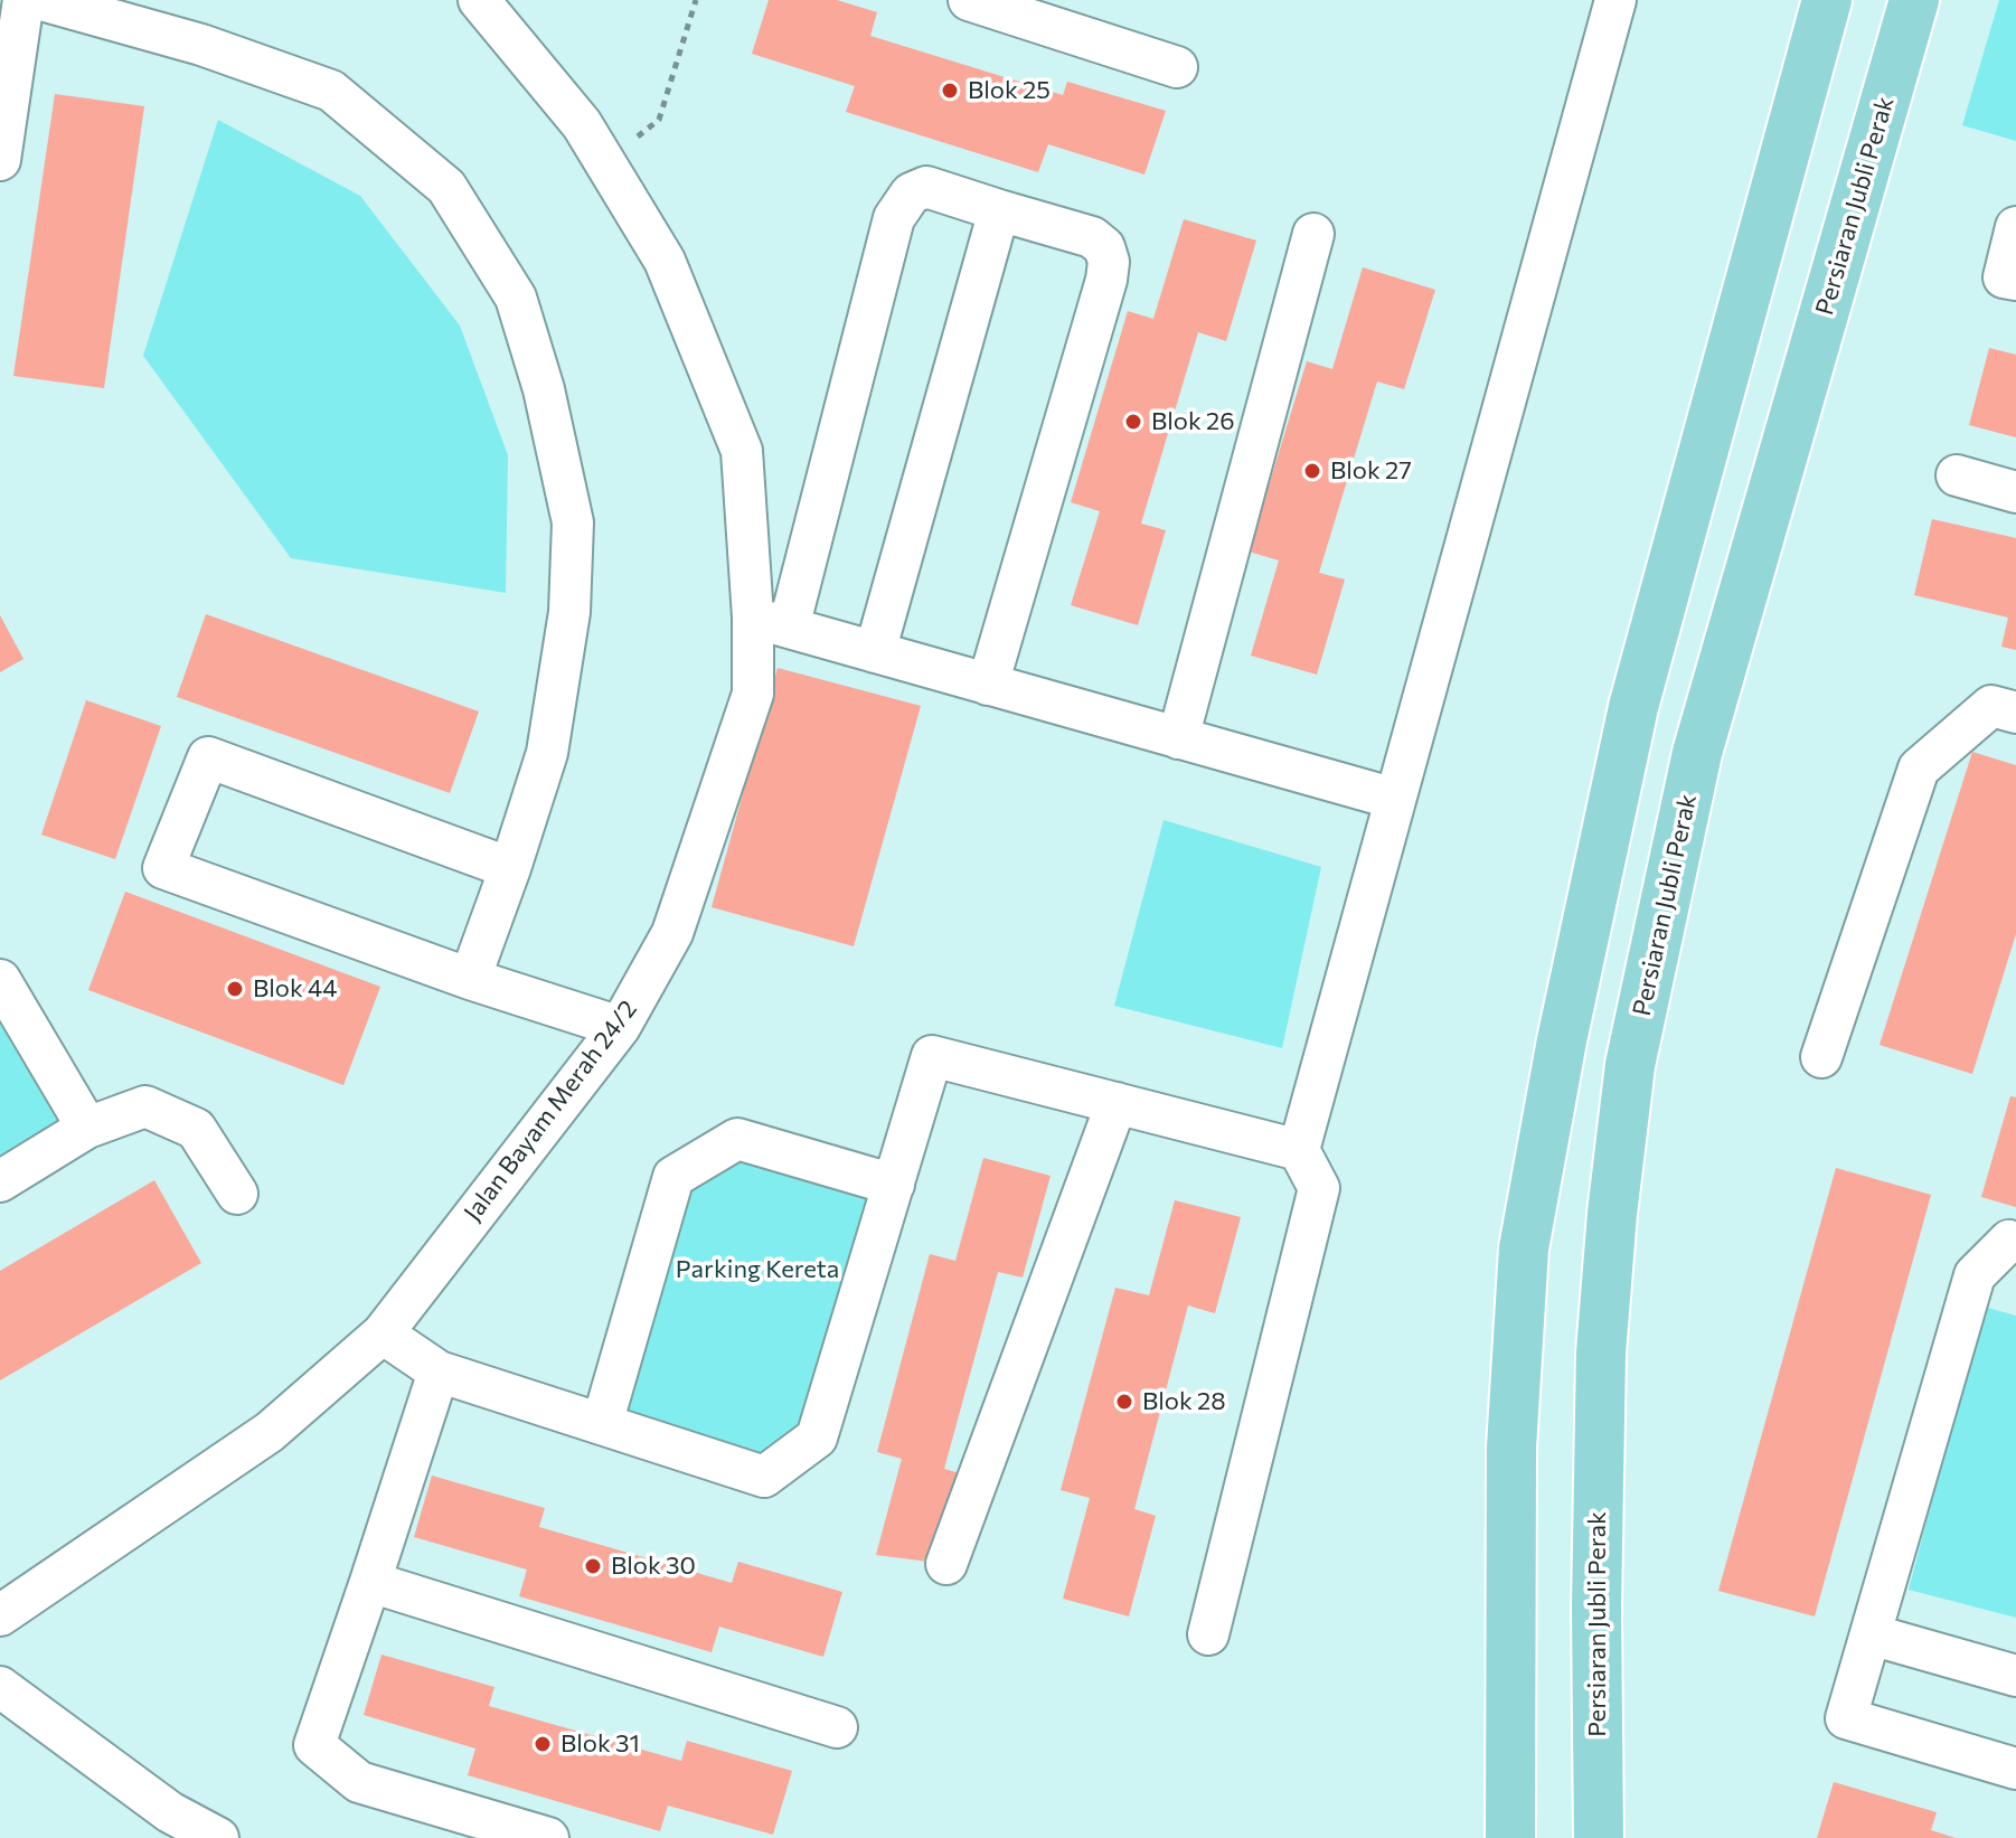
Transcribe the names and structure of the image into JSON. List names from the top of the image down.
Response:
{
  "streets": {
    "main road": ["Persiaran Jubli Perak"],
    "street": ["Jalan Bayam Merah 24/2"]
  },
  "parks": ["Parking Kereta"],
  "places": [
    "Blok 25",
    "Blok 26",
    "Blok 27",
    "Blok 44",
    "Blok 28",
    "Blok 30",
    "Blok 31"
  ]
}
